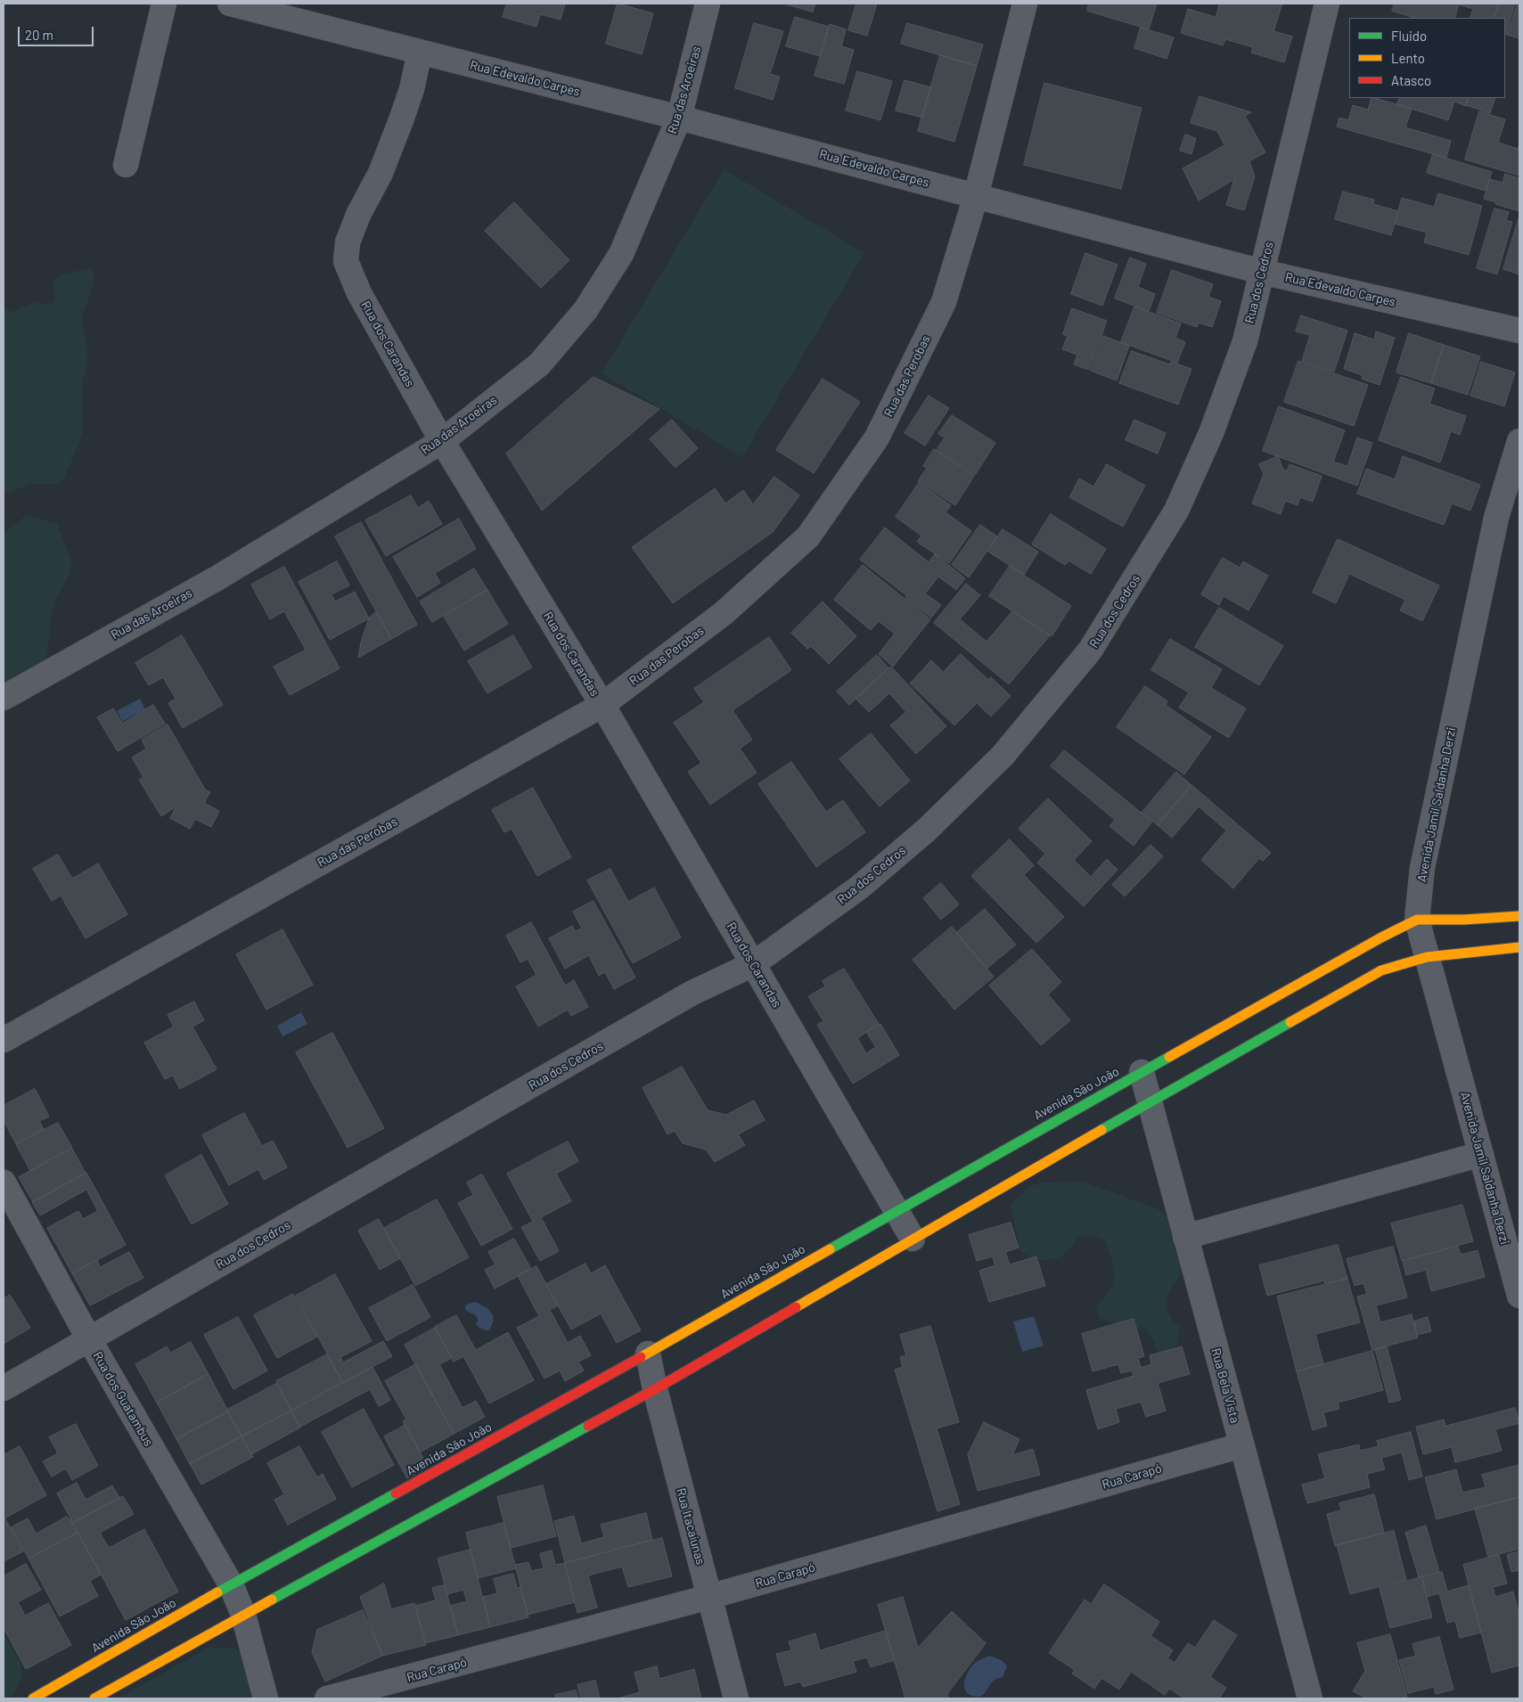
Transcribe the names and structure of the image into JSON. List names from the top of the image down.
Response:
{
  "streets": {
    "street": [
      "Rua Edevaldo Carpes",
      "Rua das Aroeiras",
      "Rua dos Cedros",
      "Rua dos Carandas",
      "Rua das Perobas",
      "Avenida Jamil Saldanha Derzi",
      "Avenida São João",
      "Rua Bela Vista",
      "Rua dos Guatambus",
      "Rua Carapó",
      "Rua Itacaíunas"
    ]
  },
  "crossings": [
    ["Rua Edevaldo Carpes", "Rua das Aroeiras"],
    ["Rua Edevaldo Carpes", "Rua dos Cedros"],
    ["Rua Edevaldo Carpes", "Rua dos Carandas"],
    ["Rua Edevaldo Carpes", "Rua das Perobas"],
    ["Rua das Aroeiras", "Rua dos Carandas"],
    ["Rua dos Cedros", "Rua dos Carandas"],
    ["Rua dos Cedros", "Rua dos Guatambus"],
    ["Rua dos Carandas", "Rua das Perobas"],
    ["Rua dos Carandas", "Avenida São João"],
    ["Avenida Jamil Saldanha Derzi", "Avenida São João"],
    ["Avenida São João", "Rua Bela Vista"],
    ["Avenida São João", "Rua dos Guatambus"],
    ["Avenida São João", "Rua Itacaíunas"],
    ["Rua Bela Vista", "Rua Carapó"],
    ["Rua Carapó", "Rua Itacaíunas"]
  ],
  "legend": ["Fluido", "Lento", "Atasco"],
  "scale_bar": "20 m"
}
